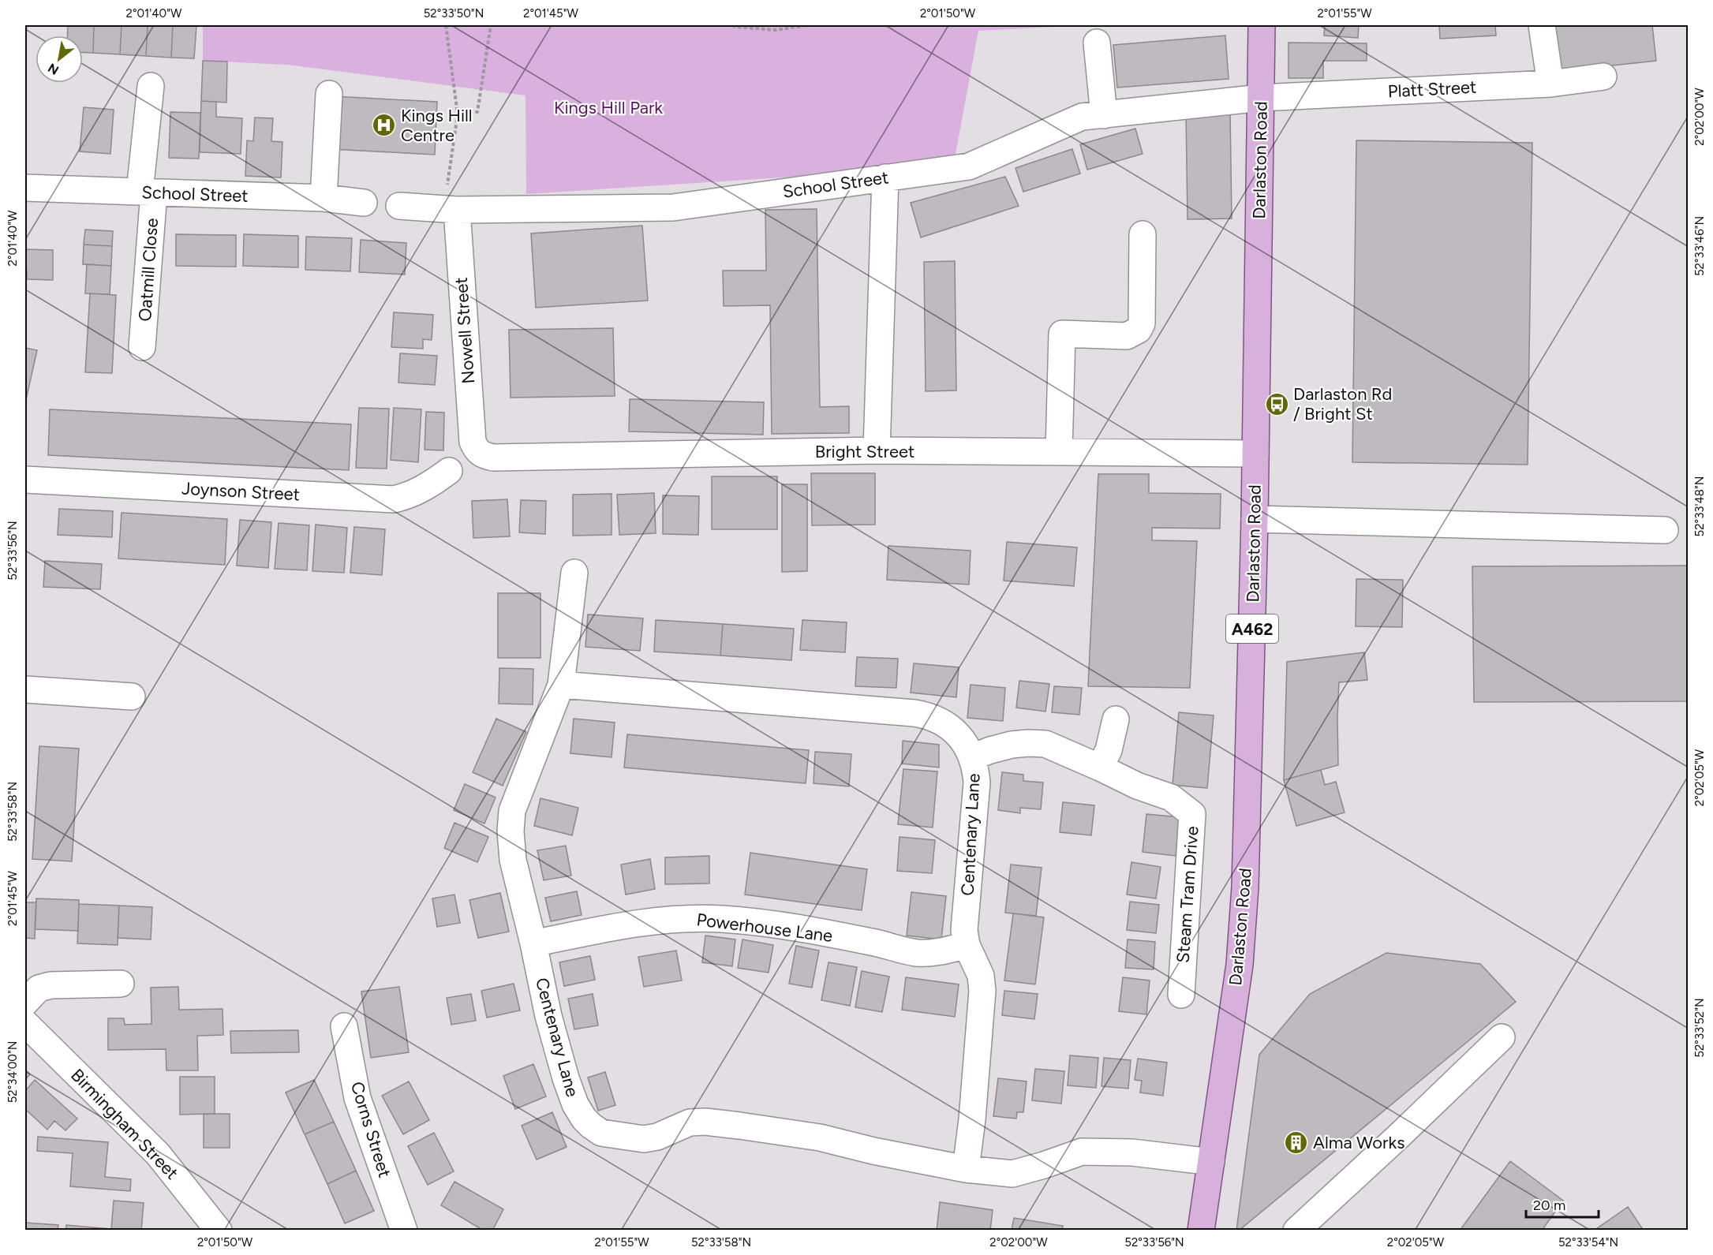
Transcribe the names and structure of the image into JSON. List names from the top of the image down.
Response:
{
  "streets": {
    "main road": ["Darlaston Road", "A462"],
    "street": [
      "Platt Street",
      "School Street",
      "Oatmill Close",
      "Nowell Street",
      "Bright Street",
      "Joynson Street",
      "Centenary Lane",
      "Steam Tram Drive",
      "Powerhouse Lane",
      "Birmingham Street",
      "Corns Street"
    ]
  },
  "crossings": [
    ["Platt Street", "Darlaston Road"],
    ["Platt Street", "School Street"],
    ["Darlaston Road", "School Street"],
    ["Darlaston Road", "Bright Street"],
    ["Darlaston Road", "Centenary Lane"],
    ["School Street", "Oatmill Close"],
    ["School Street", "Nowell Street"],
    ["Nowell Street", "Bright Street"],
    ["Centenary Lane", "Steam Tram Drive"],
    ["Centenary Lane", "Powerhouse Lane"]
  ],
  "parks": ["Kings Hill Park"],
  "places": {
    "hospital": ["Kings Hill Centre"],
    "bus stop": ["Darlaston Rd / Bright St"],
    "building": ["Alma Works"]
  },
  "scale_bar": "20 m",
  "north": "bottom left",
  "coordinates": [
    "2°01'40\"W",
    "52°33'50\"N",
    "2°01'45\"W",
    "2°01'50\"W",
    "2°01'55\"W",
    "2°02'00\"W",
    "52°33'46\"N",
    "52°33'48\"N",
    "52°33'56\"N",
    "2°02'05\"W",
    "52°33'58\"N",
    "52°33'52\"N",
    "52°34'00\"N",
    "52°33'54\"N"
  ]
}
